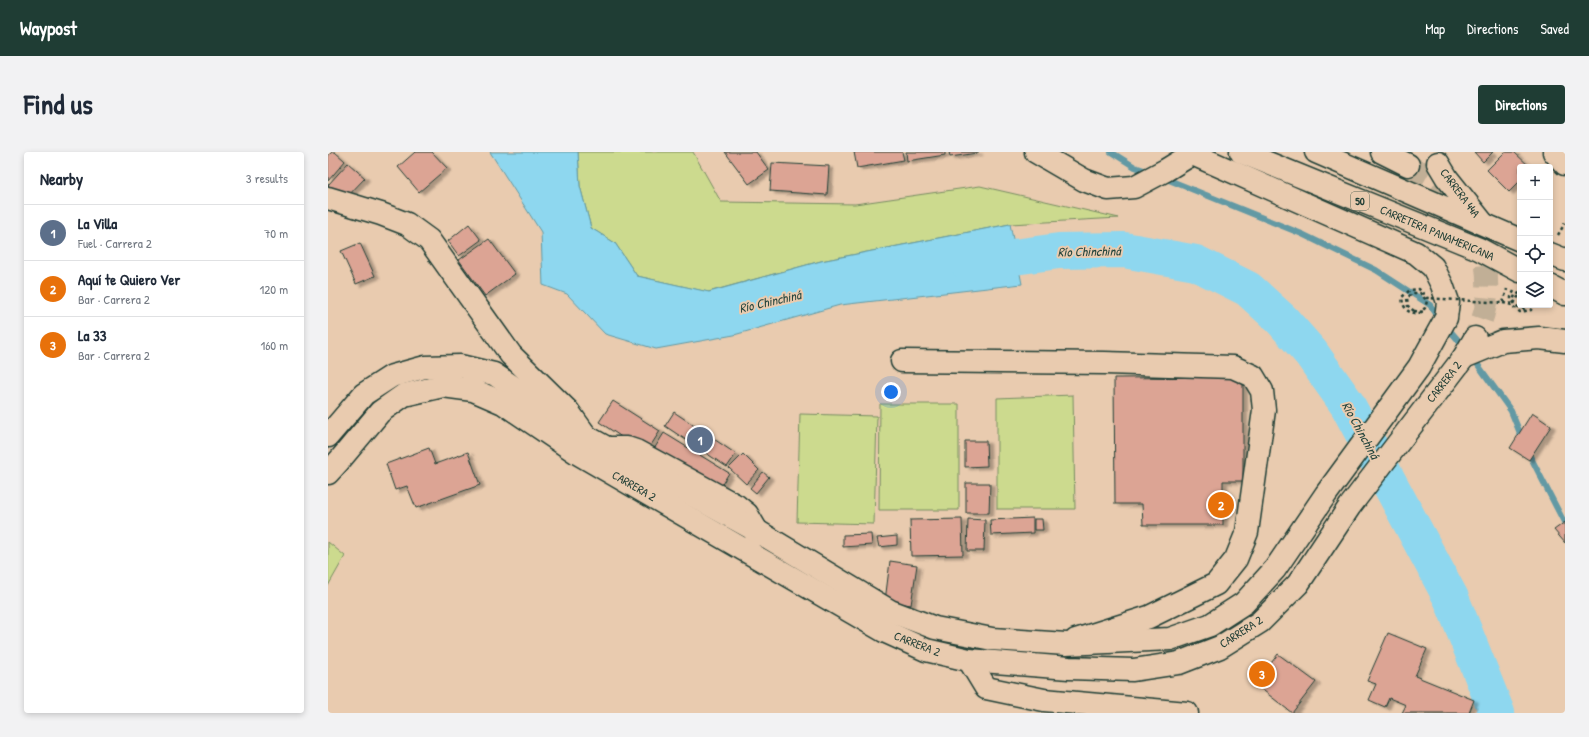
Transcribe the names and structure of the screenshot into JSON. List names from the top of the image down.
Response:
{
  "streets": {
    "main road": [
      "CARRERA 44A",
      "50",
      "CARRETERA PANAMERICANA",
      "CARRERA 2"
    ]
  },
  "crossings": [
    ["CARRERA 44A", "50"]
  ],
  "water": ["Río Chinchiná"],
  "page": {
    "header": "Waypost",
    "nav": ["Map", "Directions", "Saved"],
    "title": "Find us",
    "buttons": "Directions",
    "heading": ["Nearby", "3 results"],
    "map_buttons": ["+", "−"],
    "list": [
      {
        "mark": "1",
        "name": "La Villa",
        "note": "Fuel · Carrera 2",
        "value": "70 m"
      },
      {
        "mark": "2",
        "name": "Aquí te Quiero Ver",
        "note": "Bar · Carrera 2",
        "value": "120 m"
      },
      {
        "mark": "3",
        "name": "La 33",
        "note": "Bar · Carrera 2",
        "value": "160 m"
      }
    ],
    "pins": ["1", "2", "3"]
  }
}
